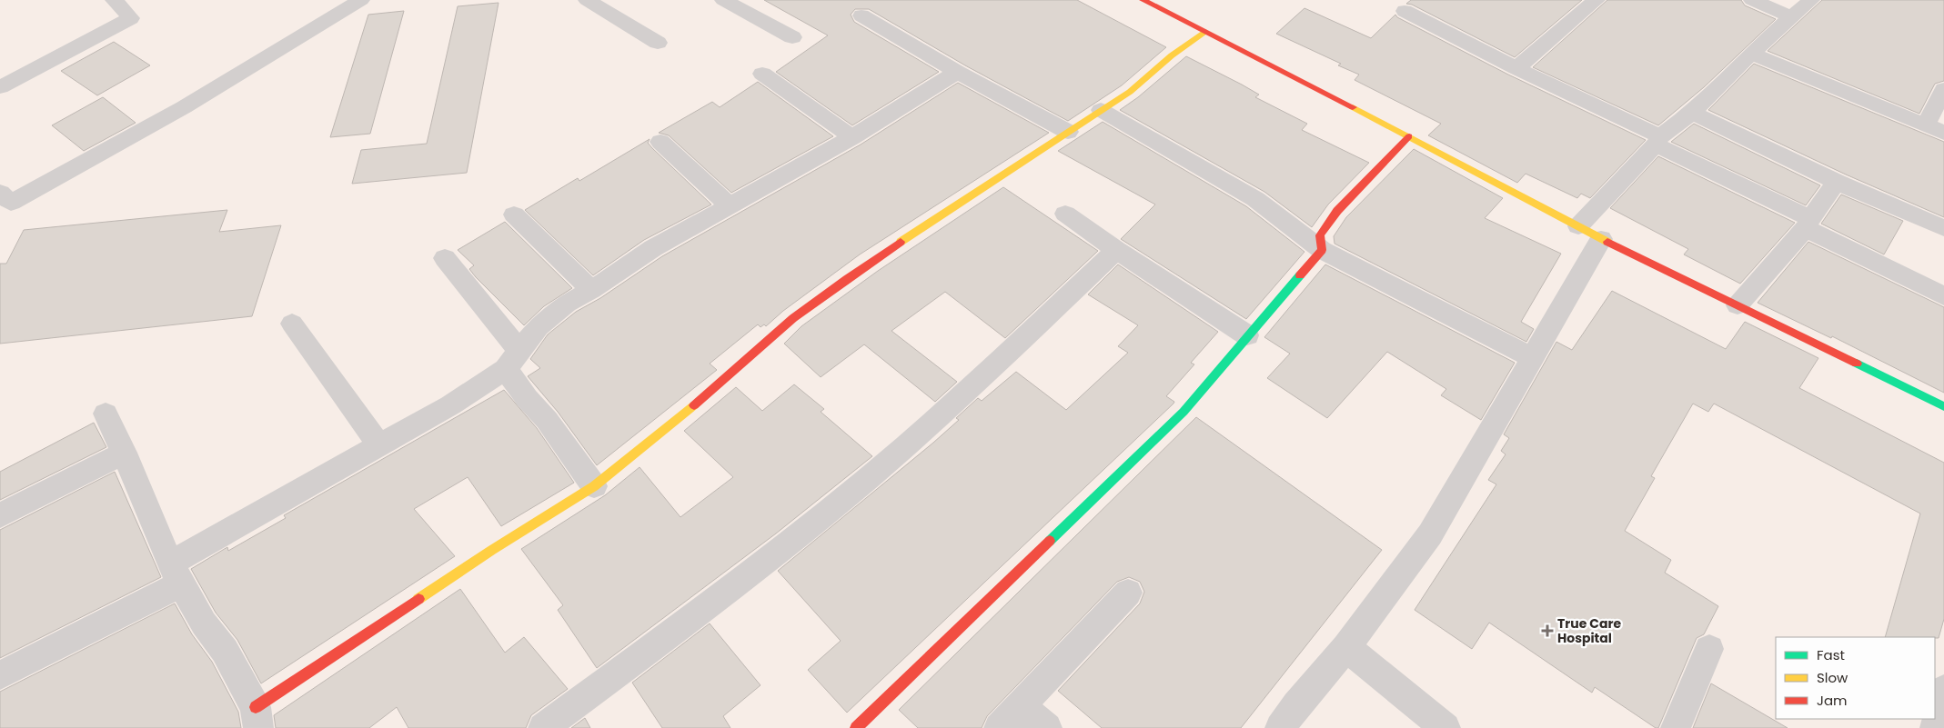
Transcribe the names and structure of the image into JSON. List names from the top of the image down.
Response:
{
  "places": {
    "health": ["True Care Hospital"]
  },
  "legend": ["Fast", "Slow", "Jam"]
}
